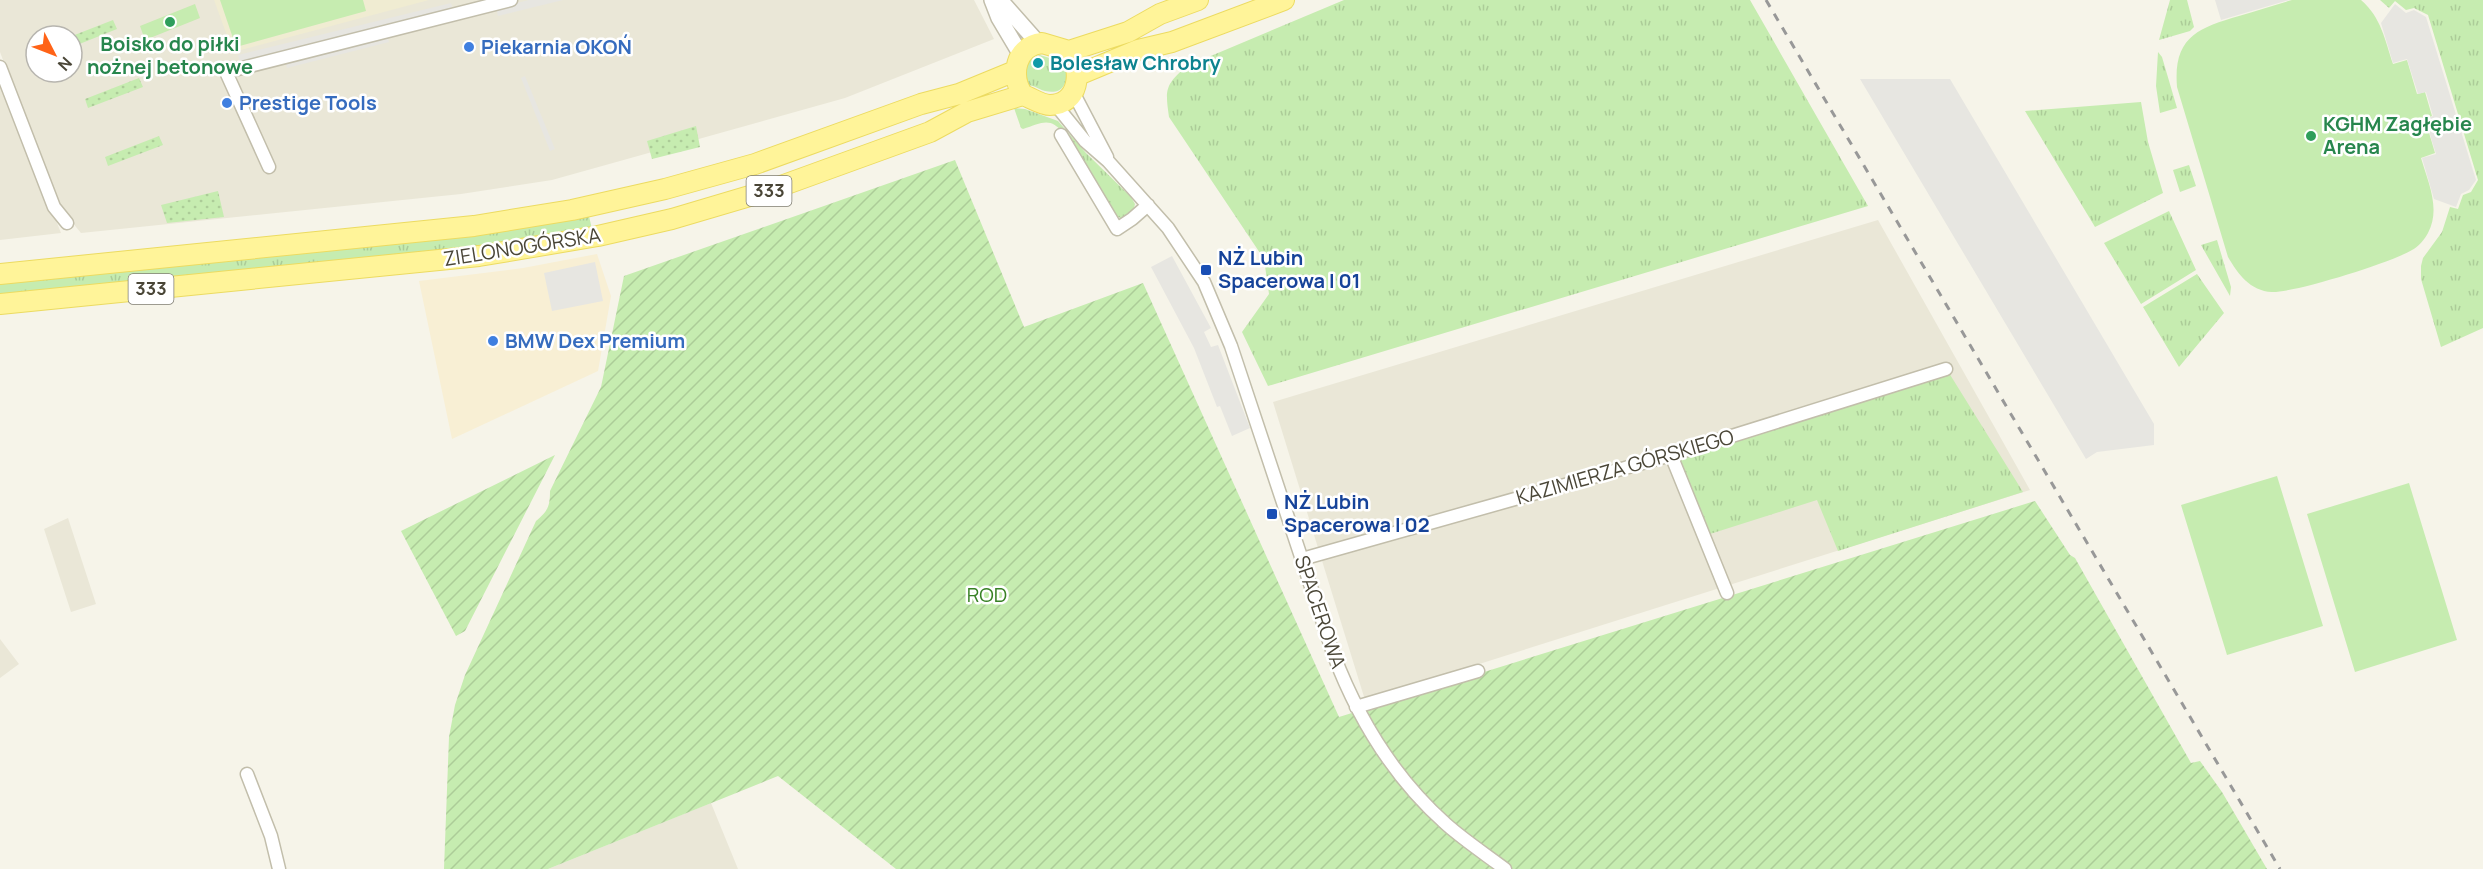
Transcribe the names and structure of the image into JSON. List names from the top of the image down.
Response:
{
  "streets": {
    "main road": ["333", "ZIELONOGÓRSKA"],
    "street": ["KAZIMIERZA GÓRSKIEGO", "SPACEROWA"]
  },
  "crossings": [
    ["333", "ZIELONOGÓRSKA"],
    ["333", "SPACEROWA"],
    ["ZIELONOGÓRSKA", "SPACEROWA"],
    ["KAZIMIERZA GÓRSKIEGO", "SPACEROWA"]
  ],
  "parks": ["ROD"],
  "places": {
    "other": [
      "Boisko do piłki nożnej betonowe",
      "Piekarnia OKOŃ",
      "Bolesław Chrobry",
      "Prestige Tools",
      "KGHM Zagłębie Arena",
      "BMW Dex Premium"
    ],
    "transit": ["NŻ Lubin Spacerowa I 01", "NŻ Lubin Spacerowa I 02"]
  },
  "north": "bottom right"
}
